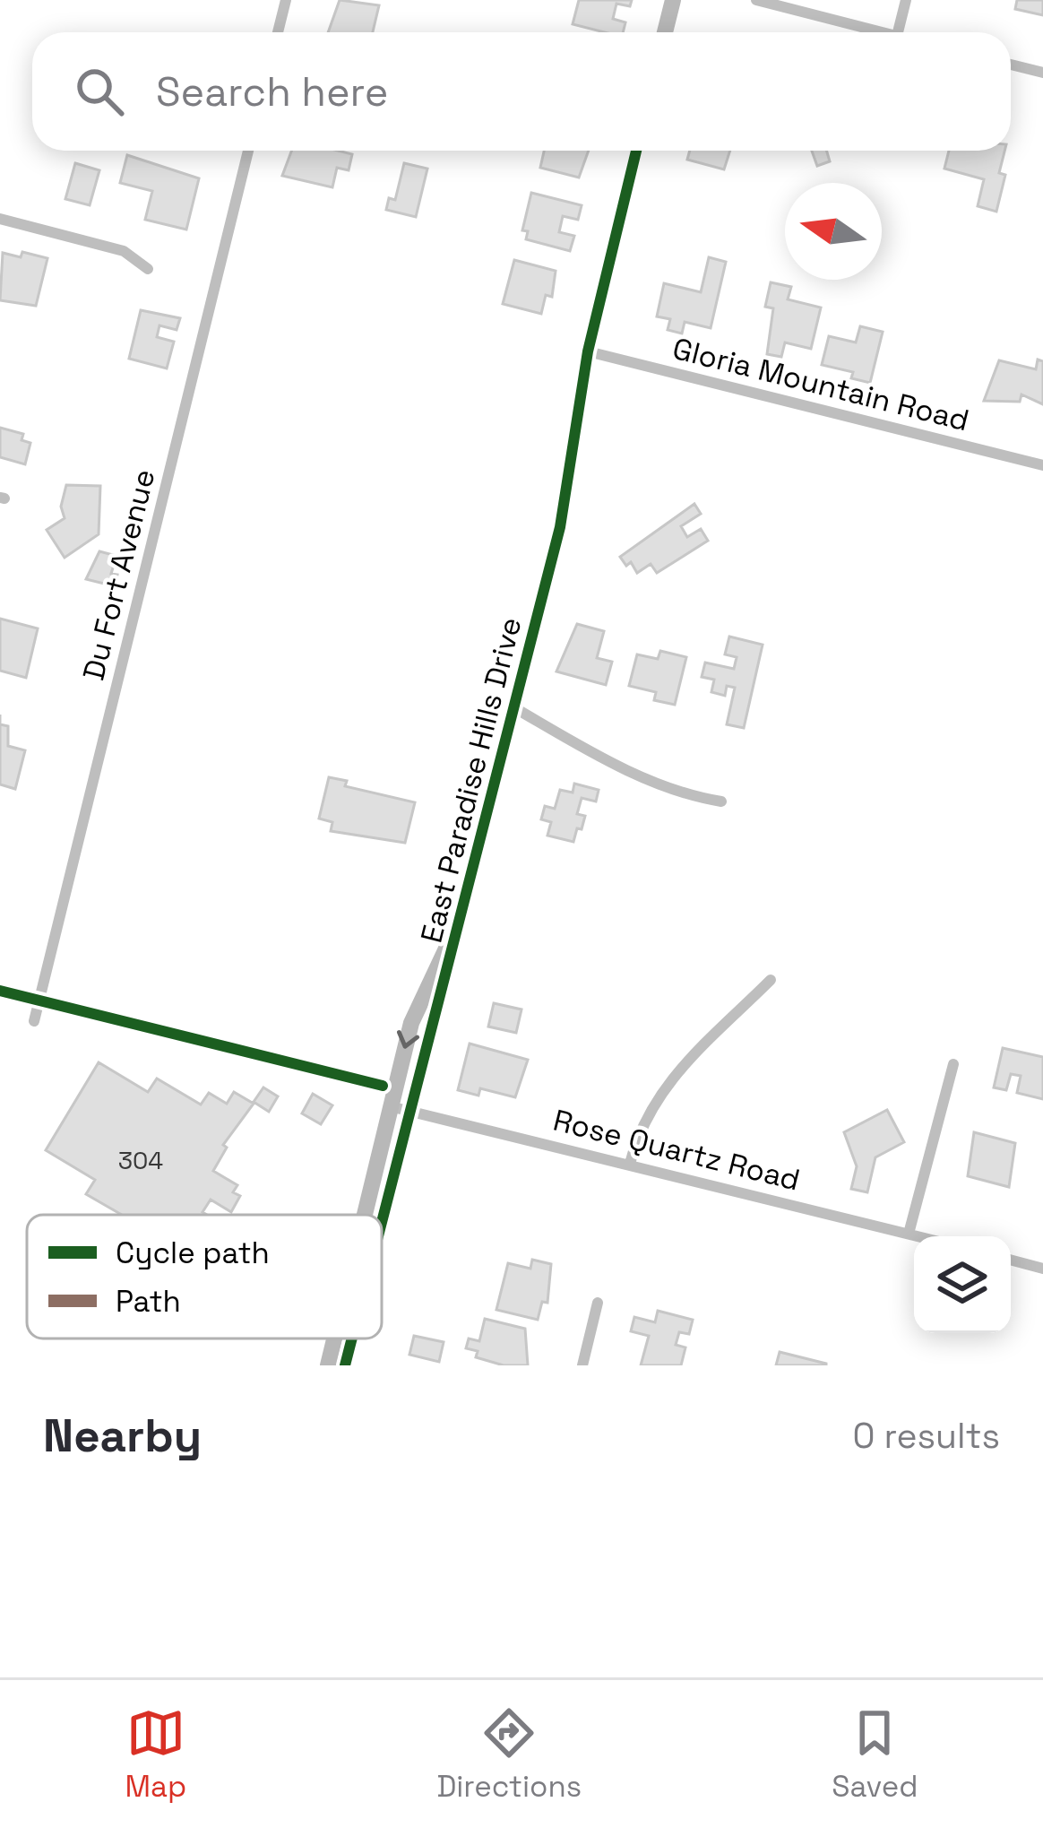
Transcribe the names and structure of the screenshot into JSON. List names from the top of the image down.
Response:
{
  "streets": {
    "main road": ["East Paradise Hills Drive"],
    "street": ["Gloria Mountain Road", "Du Fort Avenue", "Rose Quartz Road"]
  },
  "crossings": [
    ["Gloria Mountain Road", "East Paradise Hills Drive"],
    ["East Paradise Hills Drive", "Rose Quartz Road"]
  ],
  "house_numbers": ["304"],
  "legend": ["Cycle path", "Path"],
  "north": "left",
  "page": {
    "search": "Search here",
    "heading": ["Nearby", "0 results"],
    "nav": ["Map", "Directions", "Saved"]
  }
}
